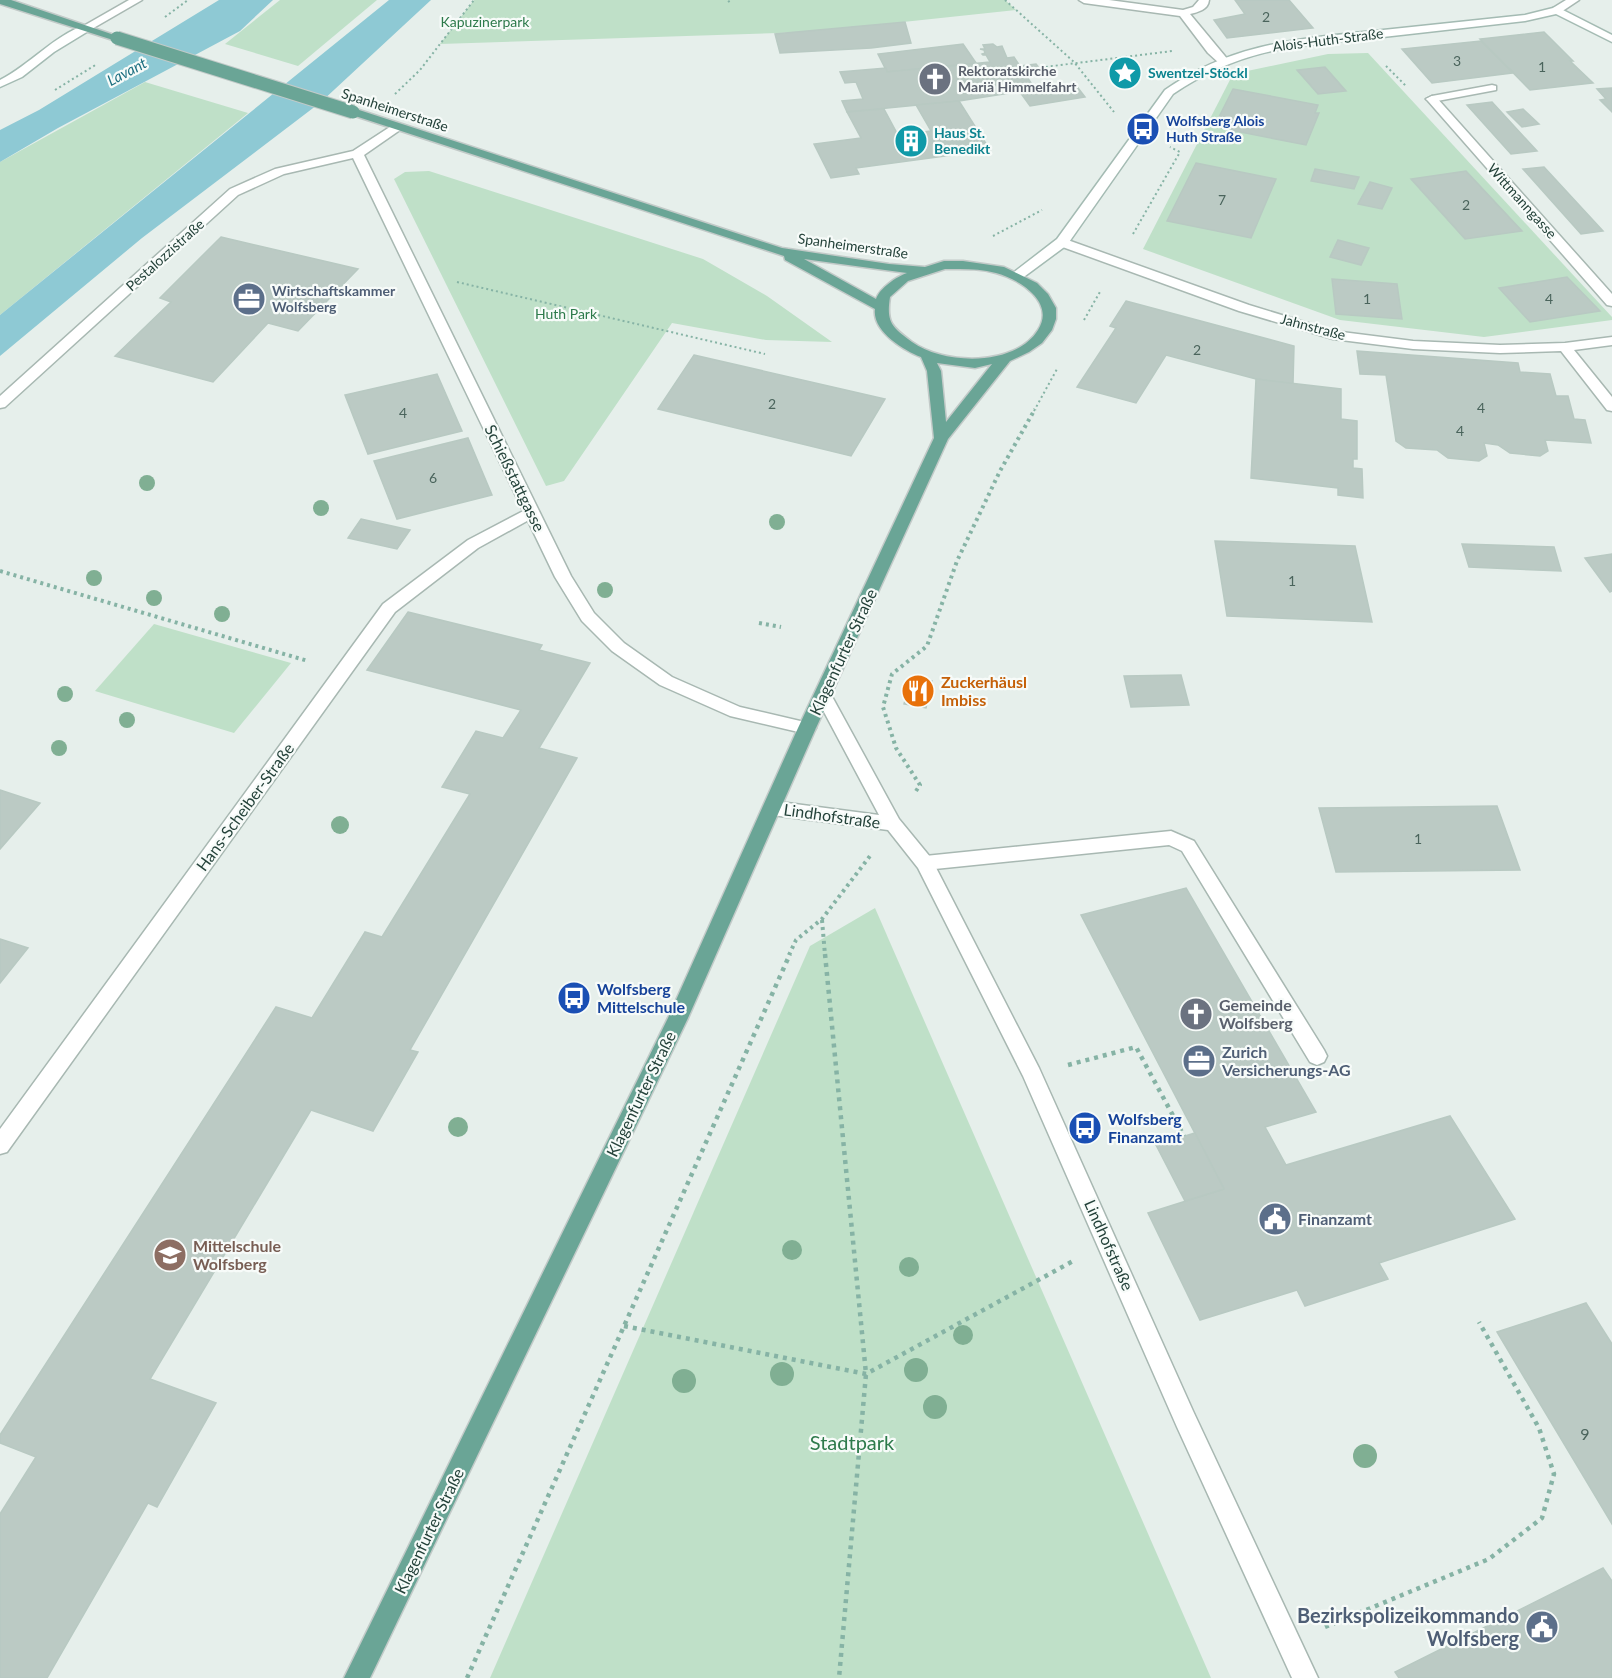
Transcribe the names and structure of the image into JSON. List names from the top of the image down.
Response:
{
  "streets": {
    "main road": ["Spanheimerstraße", "Klagenfurter Straße"],
    "street": [
      "Alois-Huth-Straße",
      "Wittmanngasse",
      "Pestalozzistraße",
      "Jahnstraße",
      "Schießstattgasse",
      "Hans-Scheiber-Straße",
      "Lindhofstraße"
    ]
  },
  "crossings": [
    ["Alois-Huth-Straße", "Spanheimerstraße"],
    ["Alois-Huth-Straße", "Jahnstraße"],
    ["Alois-Huth-Straße", "Klagenfurter Straße"],
    ["Spanheimerstraße", "Klagenfurter Straße"],
    ["Pestalozzistraße", "Schießstattgasse"],
    ["Schießstattgasse", "Klagenfurter Straße"],
    ["Schießstattgasse", "Hans-Scheiber-Straße"],
    ["Klagenfurter Straße", "Lindhofstraße"]
  ],
  "water": ["Lavant"],
  "parks": ["Kapuzinerpark", "Huth Park", "Stadtpark"],
  "places": {
    "place": ["Swentzel-Stöckl"],
    "church": ["Rektoratskirche Mariä Himmelfahrt", "Gemeinde Wolfsberg"],
    "bus stop": ["Wolfsberg Alois Huth Straße", "Wolfsberg Mittelschule", "Wolfsberg Finanzamt"],
    "building": ["Haus St. Benedikt"],
    "office": ["Wirtschaftskammer Wolfsberg", "Zurich Versicherungs-AG"],
    "restaurant": ["Zuckerhäusl Imbiss"],
    "public building": ["Finanzamt", "Bezirkspolizeikommando Wolfsberg"],
    "school or university": ["Mittelschule Wolfsberg"]
  },
  "house_numbers": [
    "2",
    "3",
    "1",
    "7",
    "2",
    "1",
    "4",
    "2",
    "2",
    "4",
    "4",
    "4",
    "6",
    "1",
    "1",
    "9"
  ]
}
